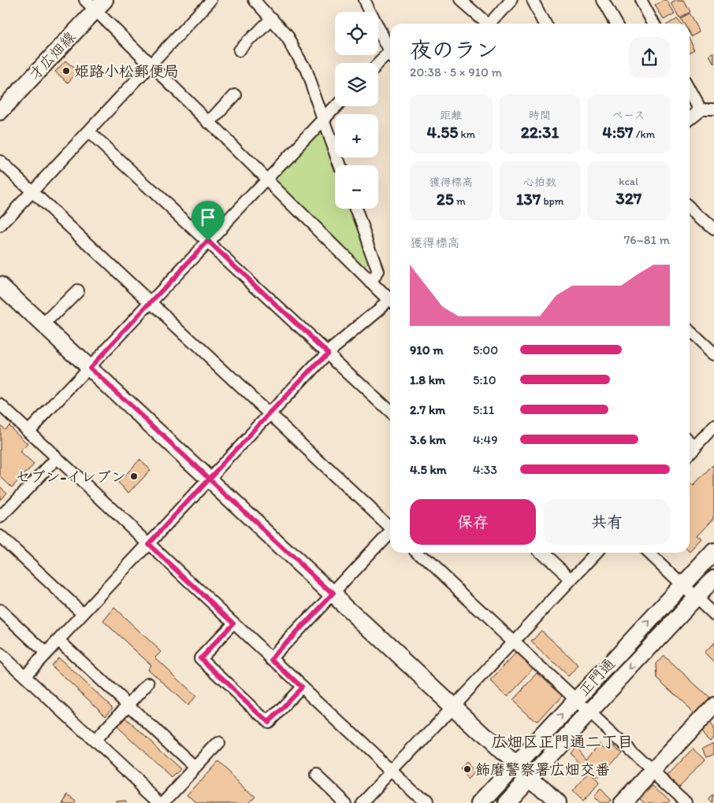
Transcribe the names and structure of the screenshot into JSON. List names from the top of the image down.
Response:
{
  "streets": {
    "street": ["才広畑線", "正門通"]
  },
  "districts": ["広畑区正門通二丁目"],
  "places": ["姫路小松郵便局", "セブン-イレブン", "飾磨警察署広畑交番"],
  "page": {
    "map_buttons": ["+", "−"],
    "heading": ["夜のラン", "20:38 · 5 × 910 m"],
    "stats": [
      ["距離", "4.55 km"],
      ["時間", "22:31"],
      ["ペース", "4:57 /km"],
      ["獲得標高", "25 m"],
      ["心拍数", "137 bpm"],
      ["kcal", "327"]
    ],
    "chart": ["獲得標高", "76–81 m"],
    "list": [
      {
        "name": "910 m",
        "note": "5:00"
      },
      {
        "name": "1.8 km",
        "note": "5:10"
      },
      {
        "name": "2.7 km",
        "note": "5:11"
      },
      {
        "name": "3.6 km",
        "note": "4:49"
      },
      {
        "name": "4.5 km",
        "note": "4:33"
      }
    ],
    "buttons": ["保存", "共有"]
  }
}
